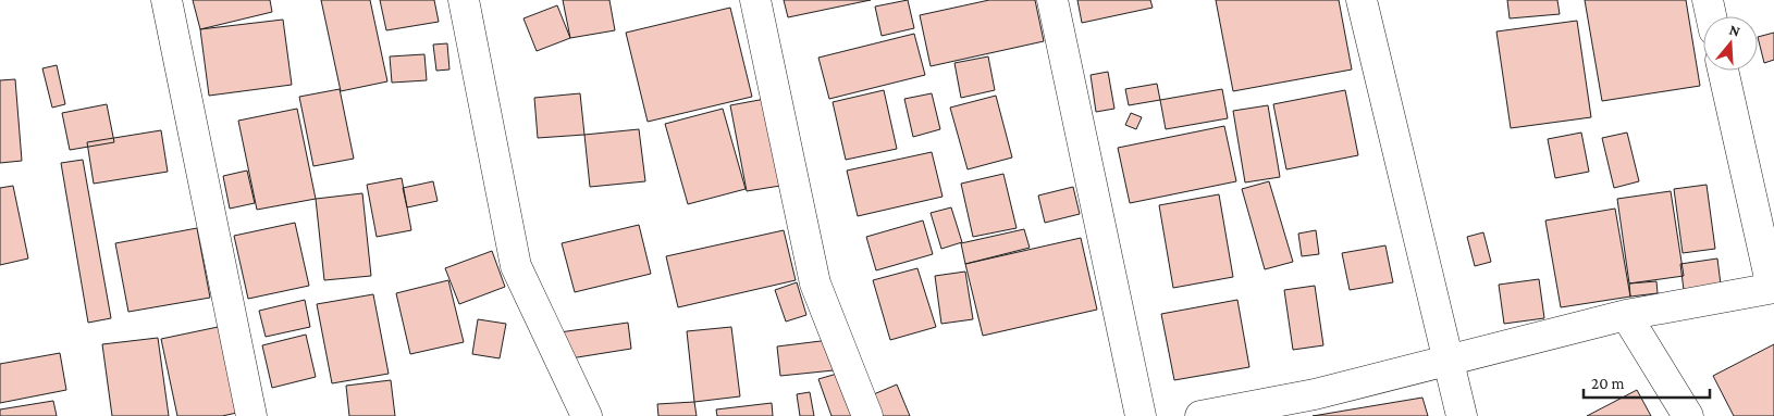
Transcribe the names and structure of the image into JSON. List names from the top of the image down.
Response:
{
  "scale_bar": "20 m",
  "north": "top"
}
